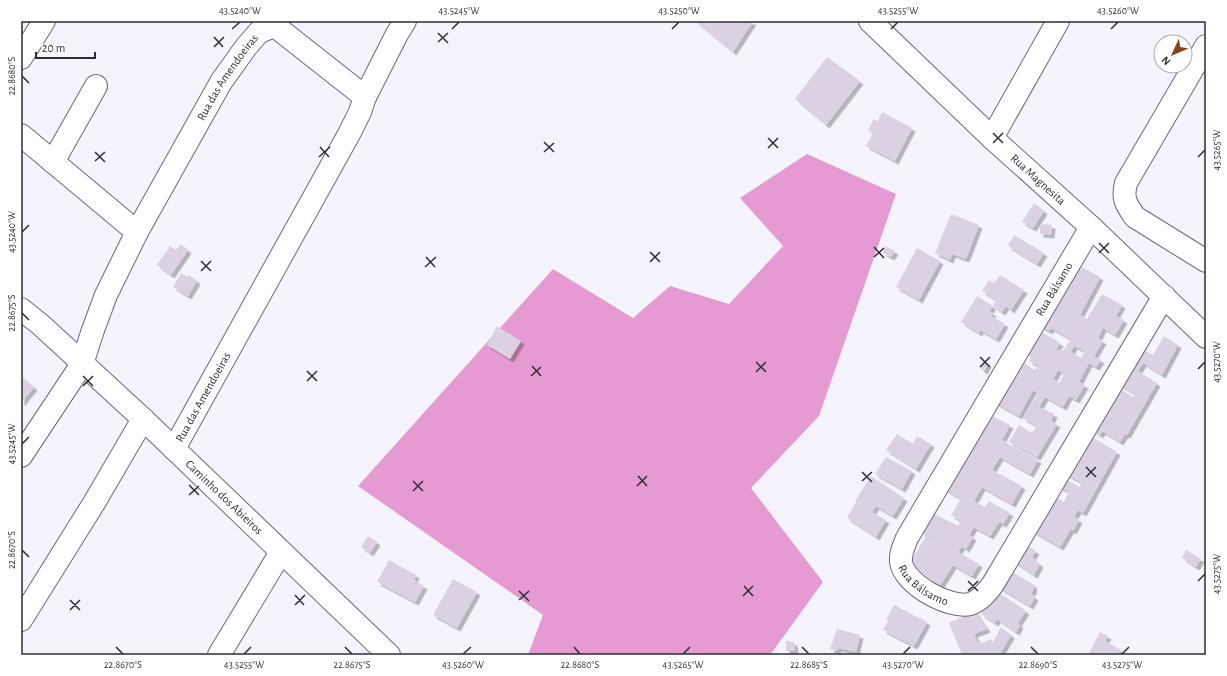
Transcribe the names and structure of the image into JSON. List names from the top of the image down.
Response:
{
  "streets": {
    "street": [
      "Rua das Amendoeiras",
      "Rua Magnesita",
      "Rua Bálsamo",
      "Caminho dos Abieiros"
    ]
  },
  "crossings": [
    ["Rua das Amendoeiras", "Caminho dos Abieiros"],
    ["Rua Magnesita", "Rua Bálsamo"]
  ],
  "scale_bar": "20 m",
  "north": "bottom left",
  "coordinates": [
    "43.5240°W",
    "43.5245°W",
    "43.5250°W",
    "43.5255°W",
    "43.5260°W",
    "22.8680°S",
    "43.5265°W",
    "22.8675°S",
    "43.5270°W",
    "22.8670°S",
    "43.5275°W",
    "22.8685°S",
    "22.8690°S"
  ]
}
